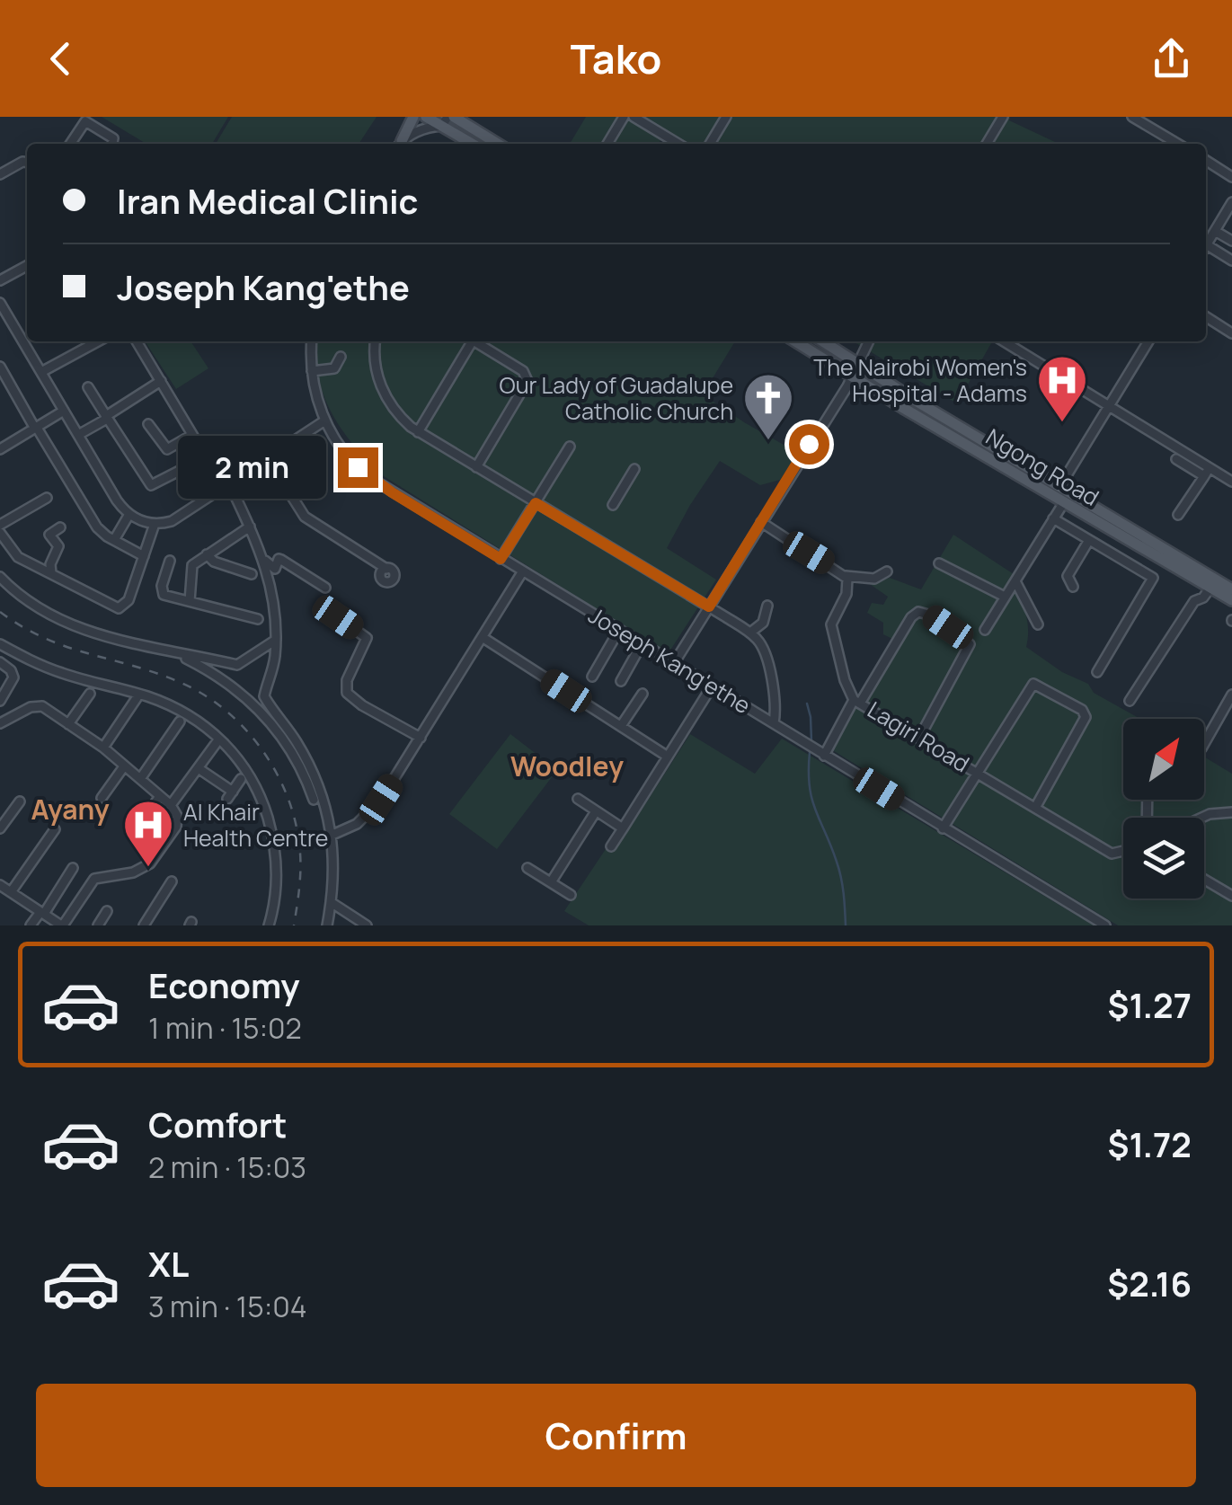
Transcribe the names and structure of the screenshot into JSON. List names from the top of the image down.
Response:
{
  "streets": {
    "main road": ["Ngong Road"],
    "street": ["Joseph Kang'ethe", "Lagiri Road"]
  },
  "districts": ["Woodley", "Ayany"],
  "places": {
    "hospital": ["The Nairobi Women's Hospital - Adams", "Al Khair Health Centre"],
    "church": ["Our Lady of Guadalupe Catholic Church"]
  },
  "north": "top right",
  "page": {
    "header": "Tako",
    "banner": ["Iran Medical Clinic", "Joseph Kang'ethe"],
    "bubble": "2 min",
    "list": [
      {
        "name": "Economy",
        "note": "1 min · 15:02",
        "value": "$1.27"
      },
      {
        "name": "Comfort",
        "note": "2 min · 15:03",
        "value": "$1.72"
      },
      {
        "name": "XL",
        "note": "3 min · 15:04",
        "value": "$2.16"
      }
    ],
    "buttons": "Confirm"
  }
}
